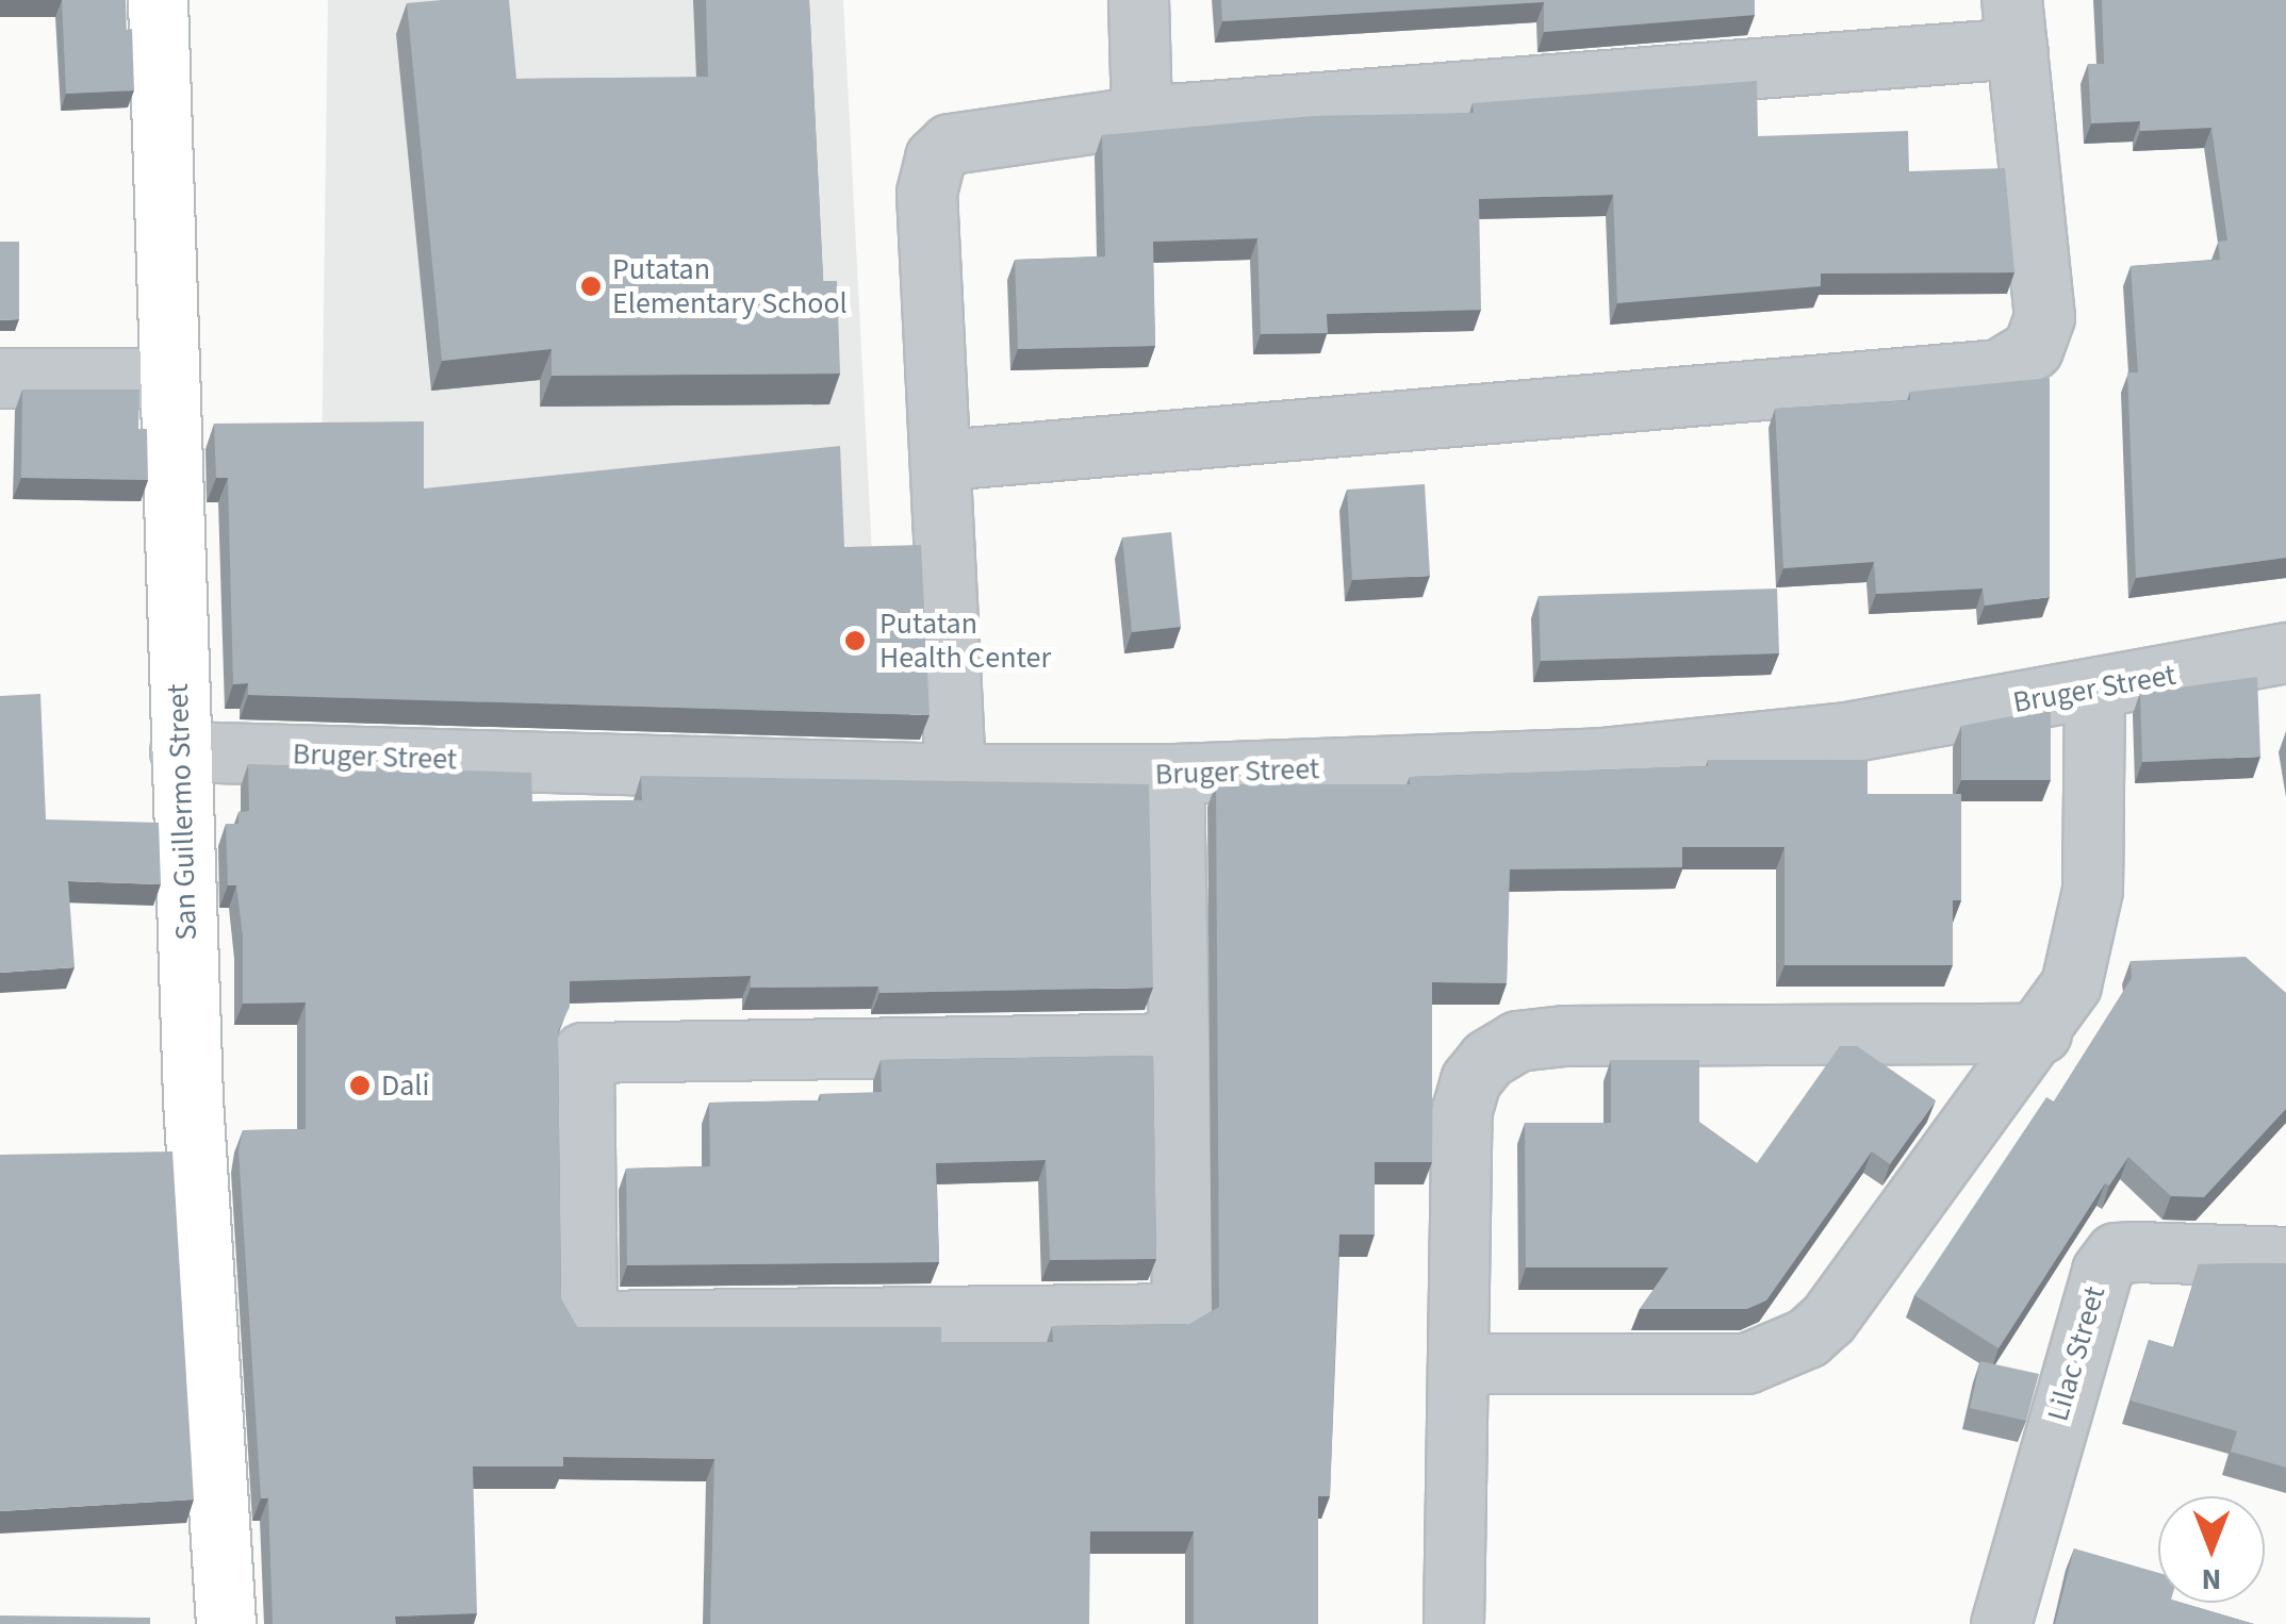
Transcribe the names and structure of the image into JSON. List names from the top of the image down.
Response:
{
  "streets": {
    "main road": ["San Guillermo Street"],
    "street": ["Bruger Street", "Lilac Street"]
  },
  "crossings": [
    ["Bruger Street", "San Guillermo Street"]
  ],
  "places": ["Putatan Elementary School", "Putatan Health Center", "Dali"],
  "north": "bottom"
}
